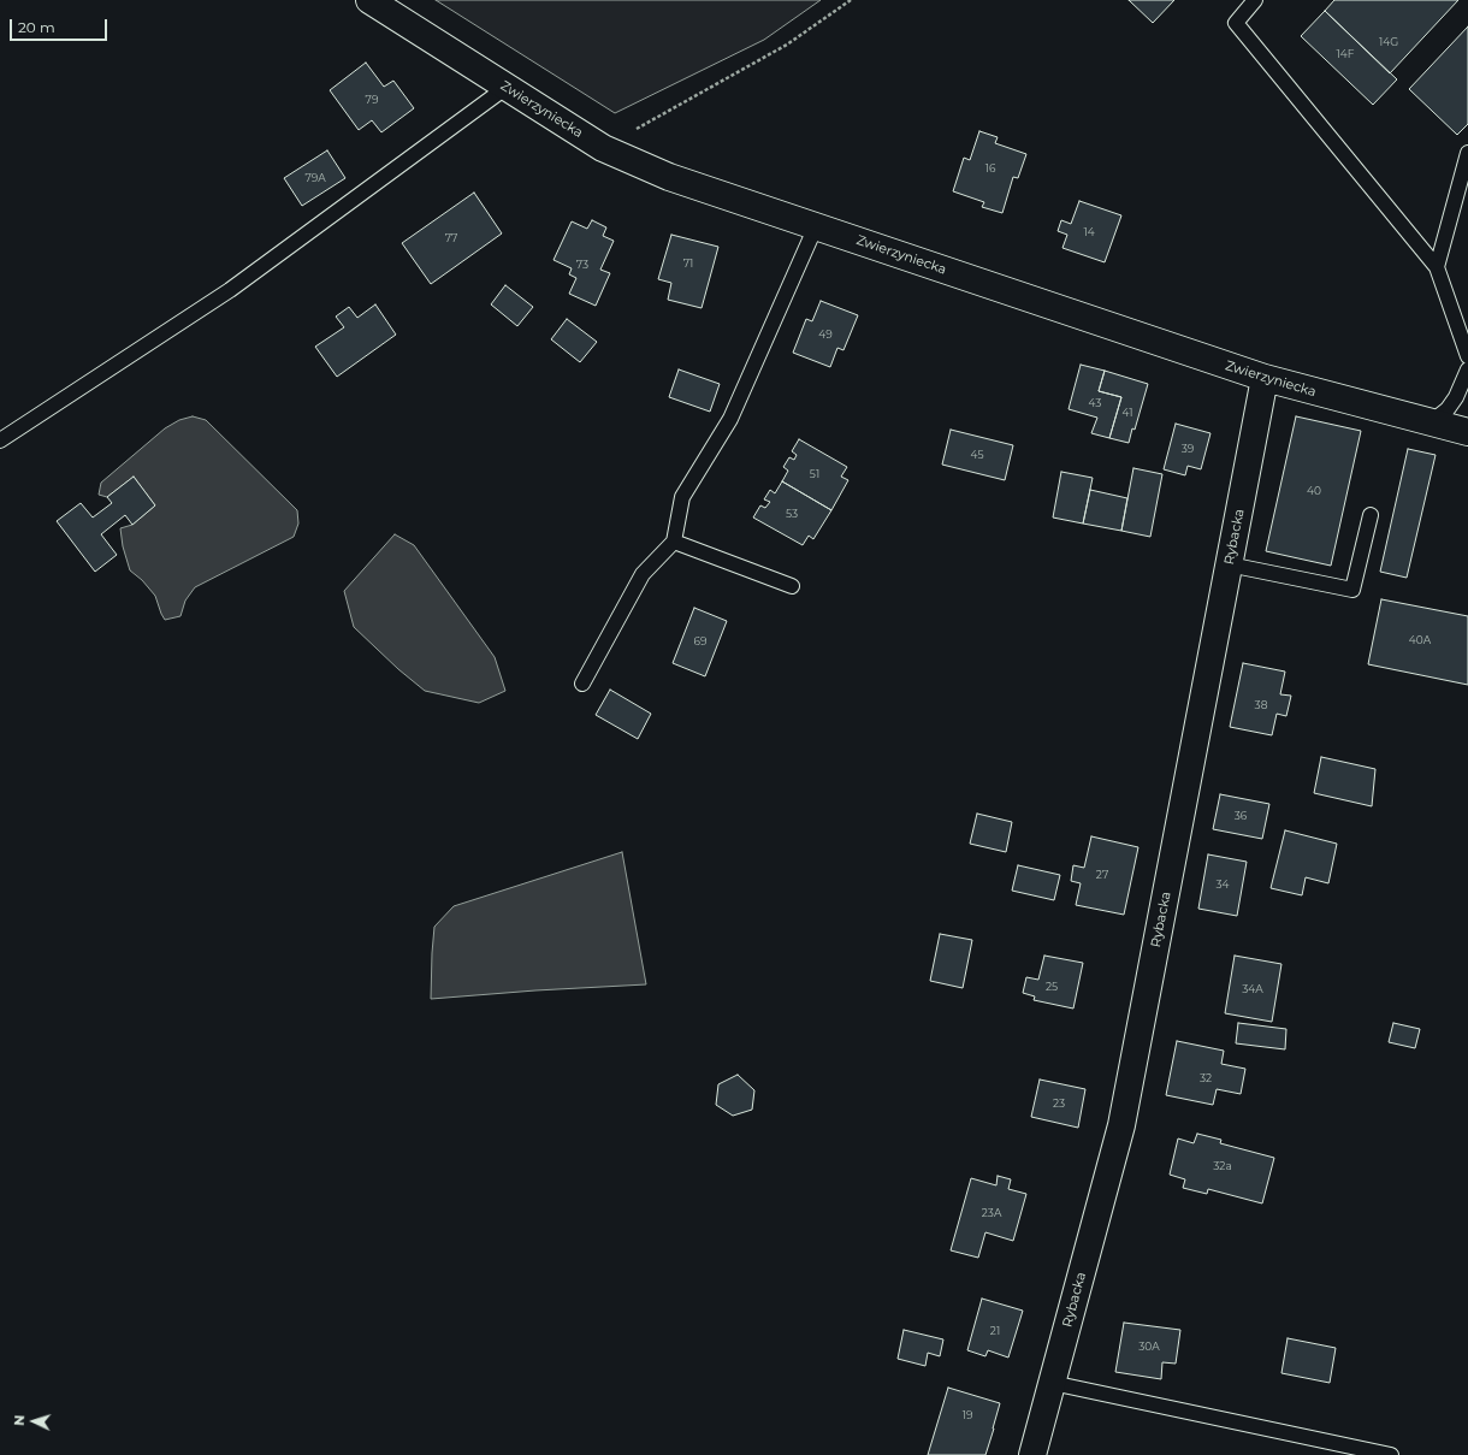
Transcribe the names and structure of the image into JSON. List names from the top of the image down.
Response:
{
  "streets": {
    "street": ["Zwierzyniecka", "Rybacka"]
  },
  "crossings": [
    ["Zwierzyniecka", "Rybacka"]
  ],
  "house_numbers": [
    "14G",
    "14F",
    "79",
    "16",
    "79A",
    "14",
    "77",
    "71",
    "73",
    "49",
    "43",
    "41",
    "39",
    "45",
    "51",
    "40",
    "53",
    "40A",
    "69",
    "38",
    "36",
    "27",
    "34",
    "25",
    "34A",
    "32",
    "23",
    "32a",
    "23A",
    "21",
    "30A",
    "19"
  ],
  "scale_bar": "20 m",
  "north": "left"
}
